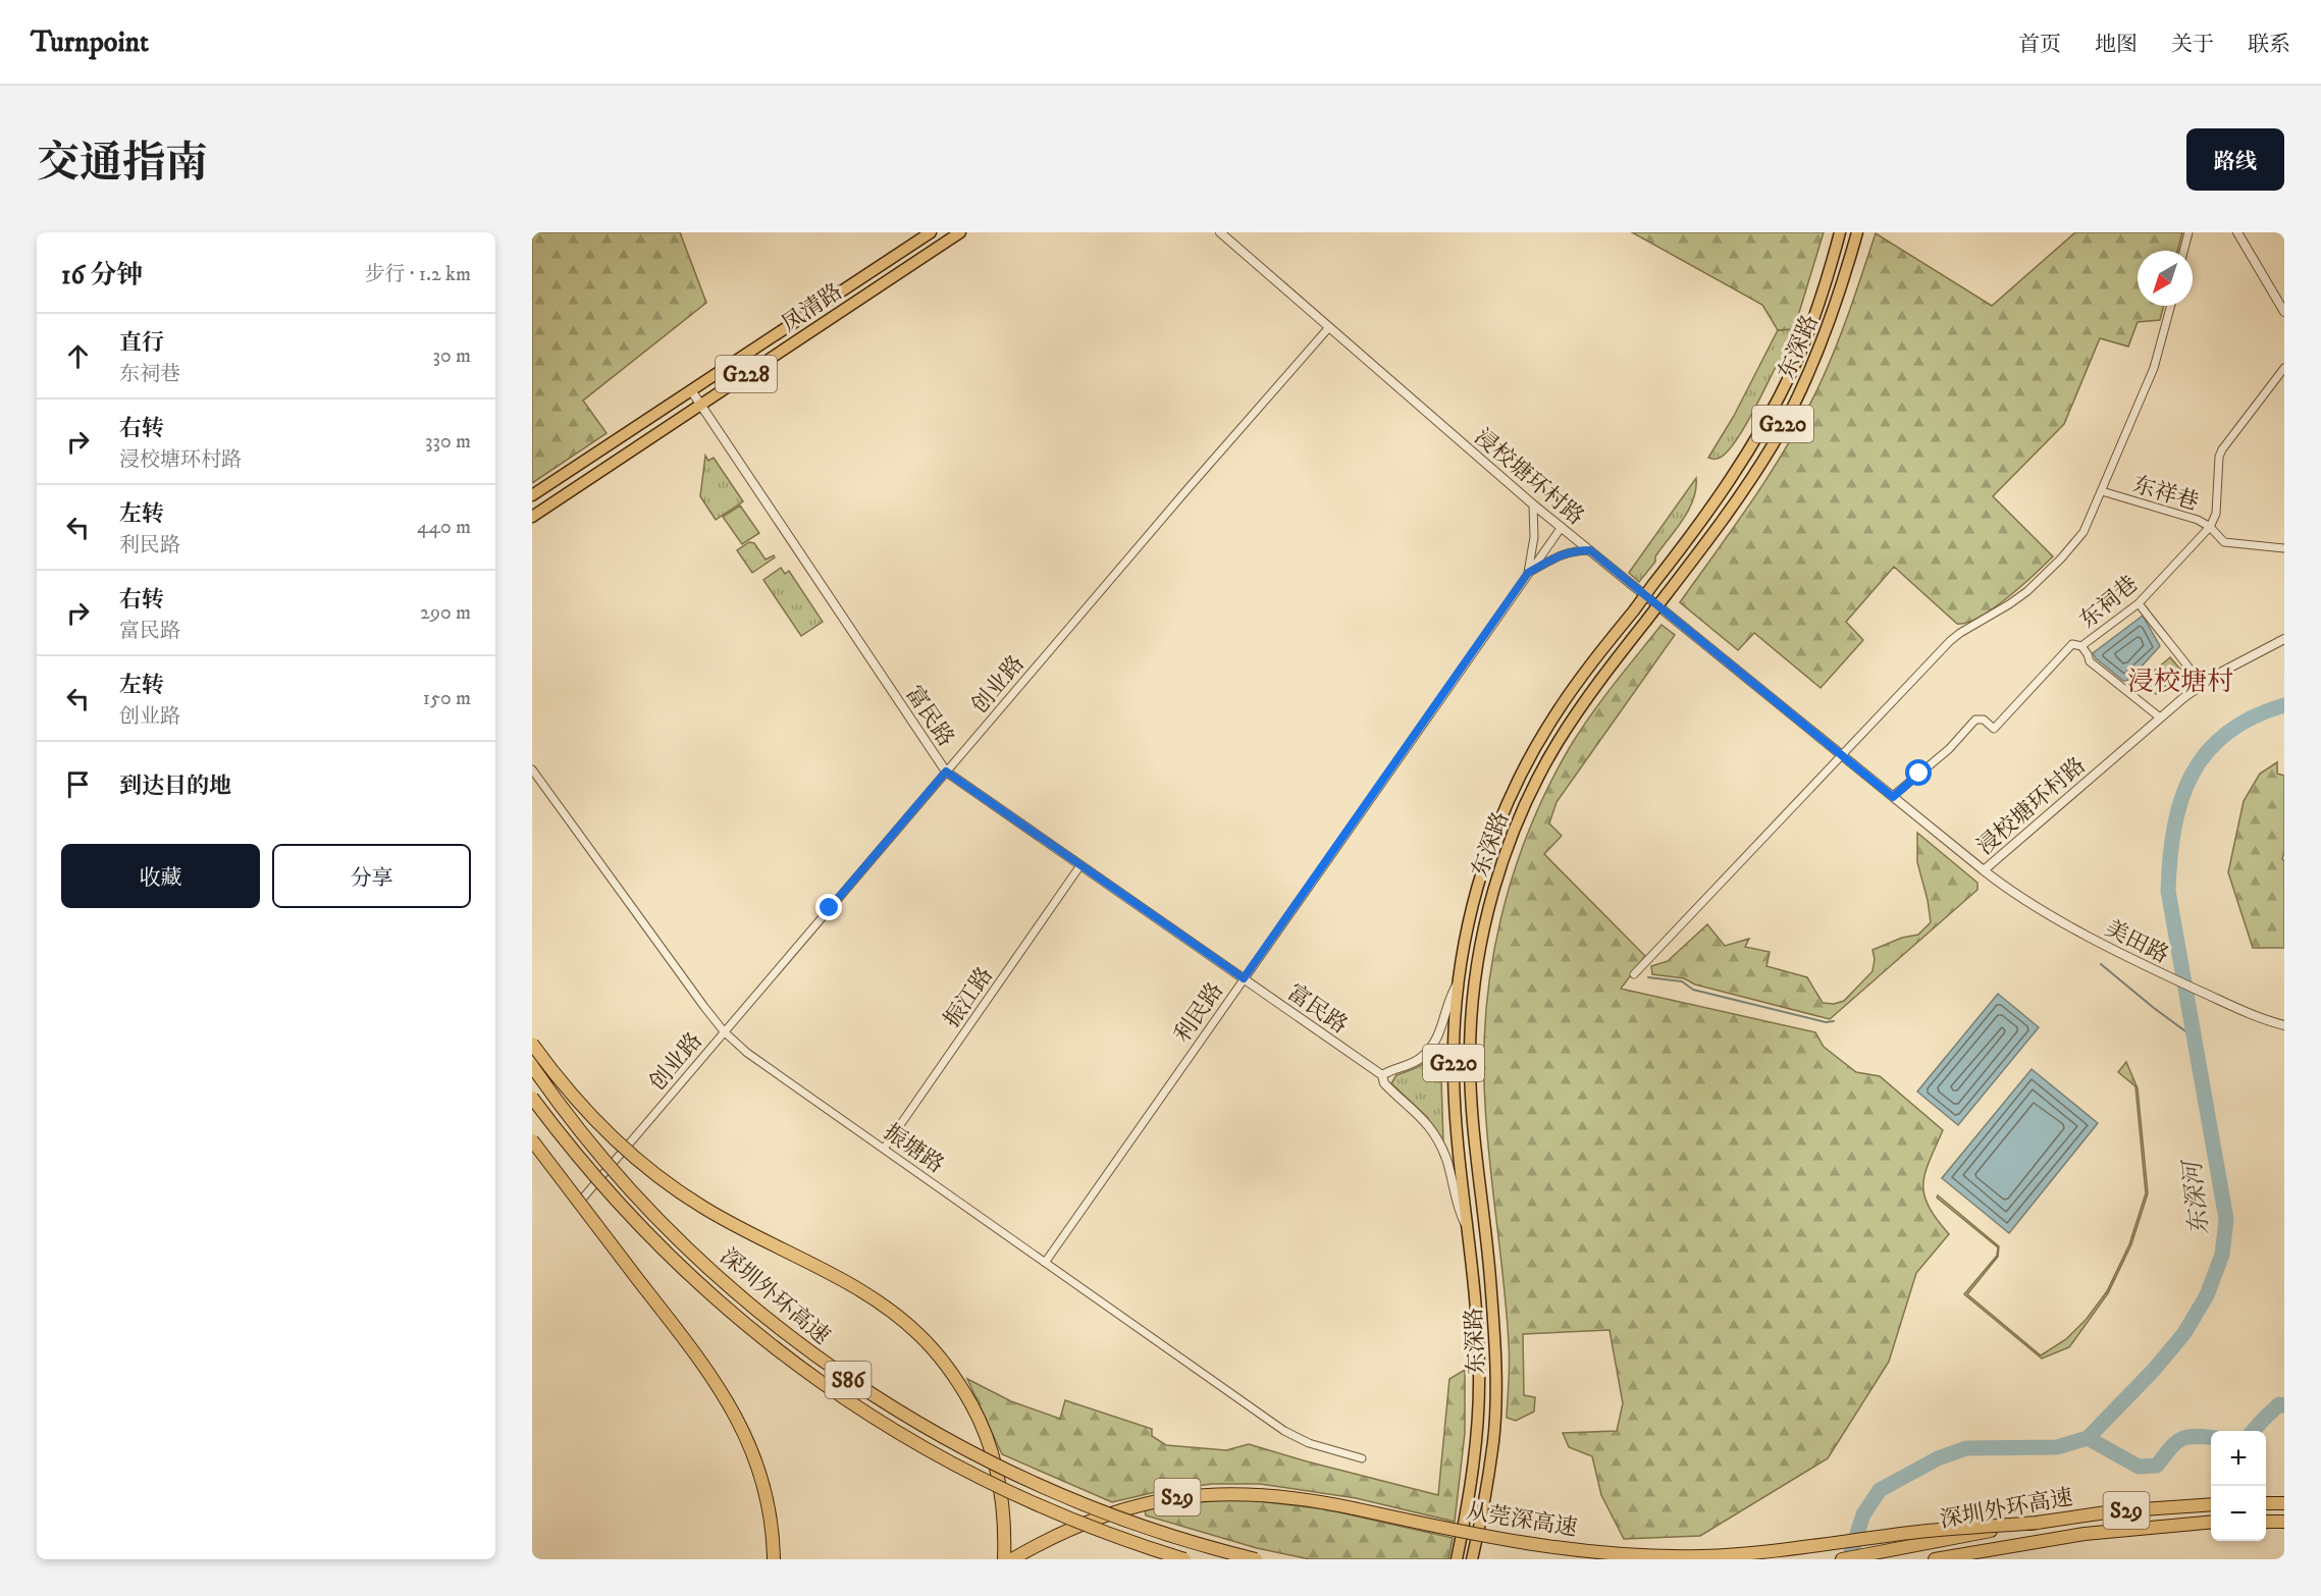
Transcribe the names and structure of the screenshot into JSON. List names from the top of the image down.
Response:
{
  "streets": {
    "highway": [
      "凤清路",
      "东深路",
      "G228",
      "G220",
      "深圳外环高速",
      "S86",
      "S29",
      "从莞深高速"
    ],
    "street": [
      "浸校塘环村路",
      "东祥巷",
      "东祠巷",
      "创业路",
      "富民路",
      "美田路",
      "振江路",
      "利民路",
      "振塘路"
    ]
  },
  "crossings": [
    ["凤清路", "富民路"],
    ["东深路", "富民路"],
    ["浸校塘环村路", "东祠巷"],
    ["浸校塘环村路", "创业路"],
    ["浸校塘环村路", "美田路"],
    ["浸校塘环村路", "利民路"],
    ["东祥巷", "东祠巷"],
    ["创业路", "富民路"],
    ["创业路", "振塘路"],
    ["富民路", "振江路"],
    ["富民路", "利民路"],
    ["振江路", "振塘路"],
    ["利民路", "振塘路"],
    ["深圳外环高速", "从莞深高速"]
  ],
  "districts": ["浸校塘村"],
  "water": ["东深河"],
  "north": "bottom left",
  "page": {
    "header": "Turnpoint",
    "nav": [
      "首页",
      "地图",
      "关于",
      "联系"
    ],
    "title": "交通指南",
    "buttons": [
      "路线",
      ["收藏", "分享"]
    ],
    "heading": ["16 分钟", "步行 · 1.2 km"],
    "list": [
      ["直行", "东祠巷", "30 m"],
      ["右转", "浸校塘环村路", "330 m"],
      ["左转", "利民路", "440 m"],
      ["右转", "富民路", "290 m"],
      ["左转", "创业路", "150 m"],
      "到达目的地"
    ],
    "map_buttons": ["+", "−"]
  }
}
